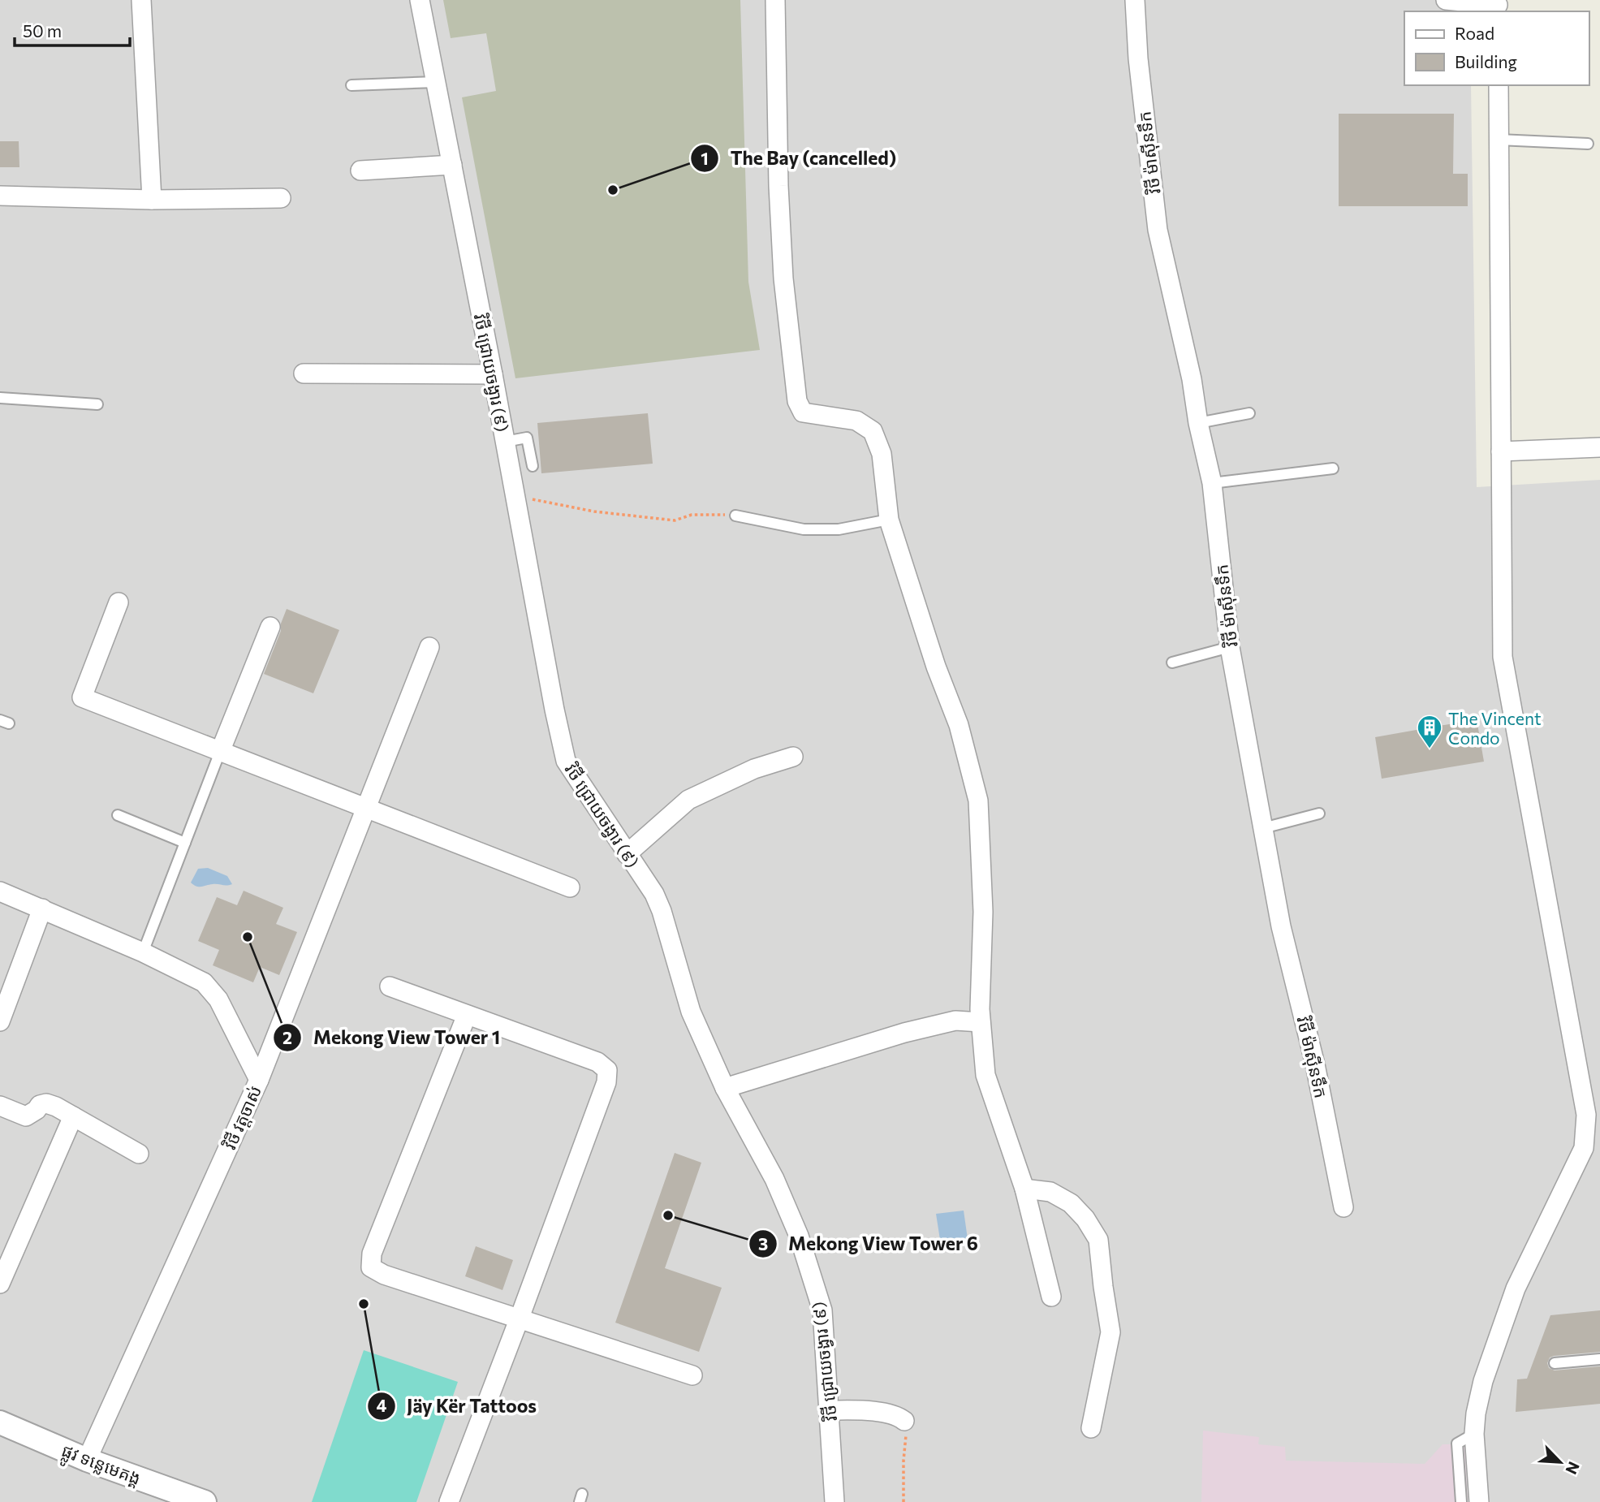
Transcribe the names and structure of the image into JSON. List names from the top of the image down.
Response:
{
  "streets": {
    "street": [
      "វិថី ម៉ាស៊ីនទឹក",
      "វិថី ជ្រោយចង្វារ (៩)",
      "វិថី វត្តចាស់",
      "ផ្លូវ ទន្លេមេគង្គ"
    ]
  },
  "crossings": [
    ["វិថី វត្តចាស់", "ផ្លូវ ទន្លេមេគង្គ"]
  ],
  "places": {
    "other": [
      "The Bay (cancelled)",
      "Mekong View Tower 1",
      "Mekong View Tower 6",
      "Jäy Kër Tattoos"
    ],
    "building": ["The Vincent Condo"]
  },
  "legend": ["Road", "Building"],
  "scale_bar": "50 m",
  "north": "bottom right"
}
